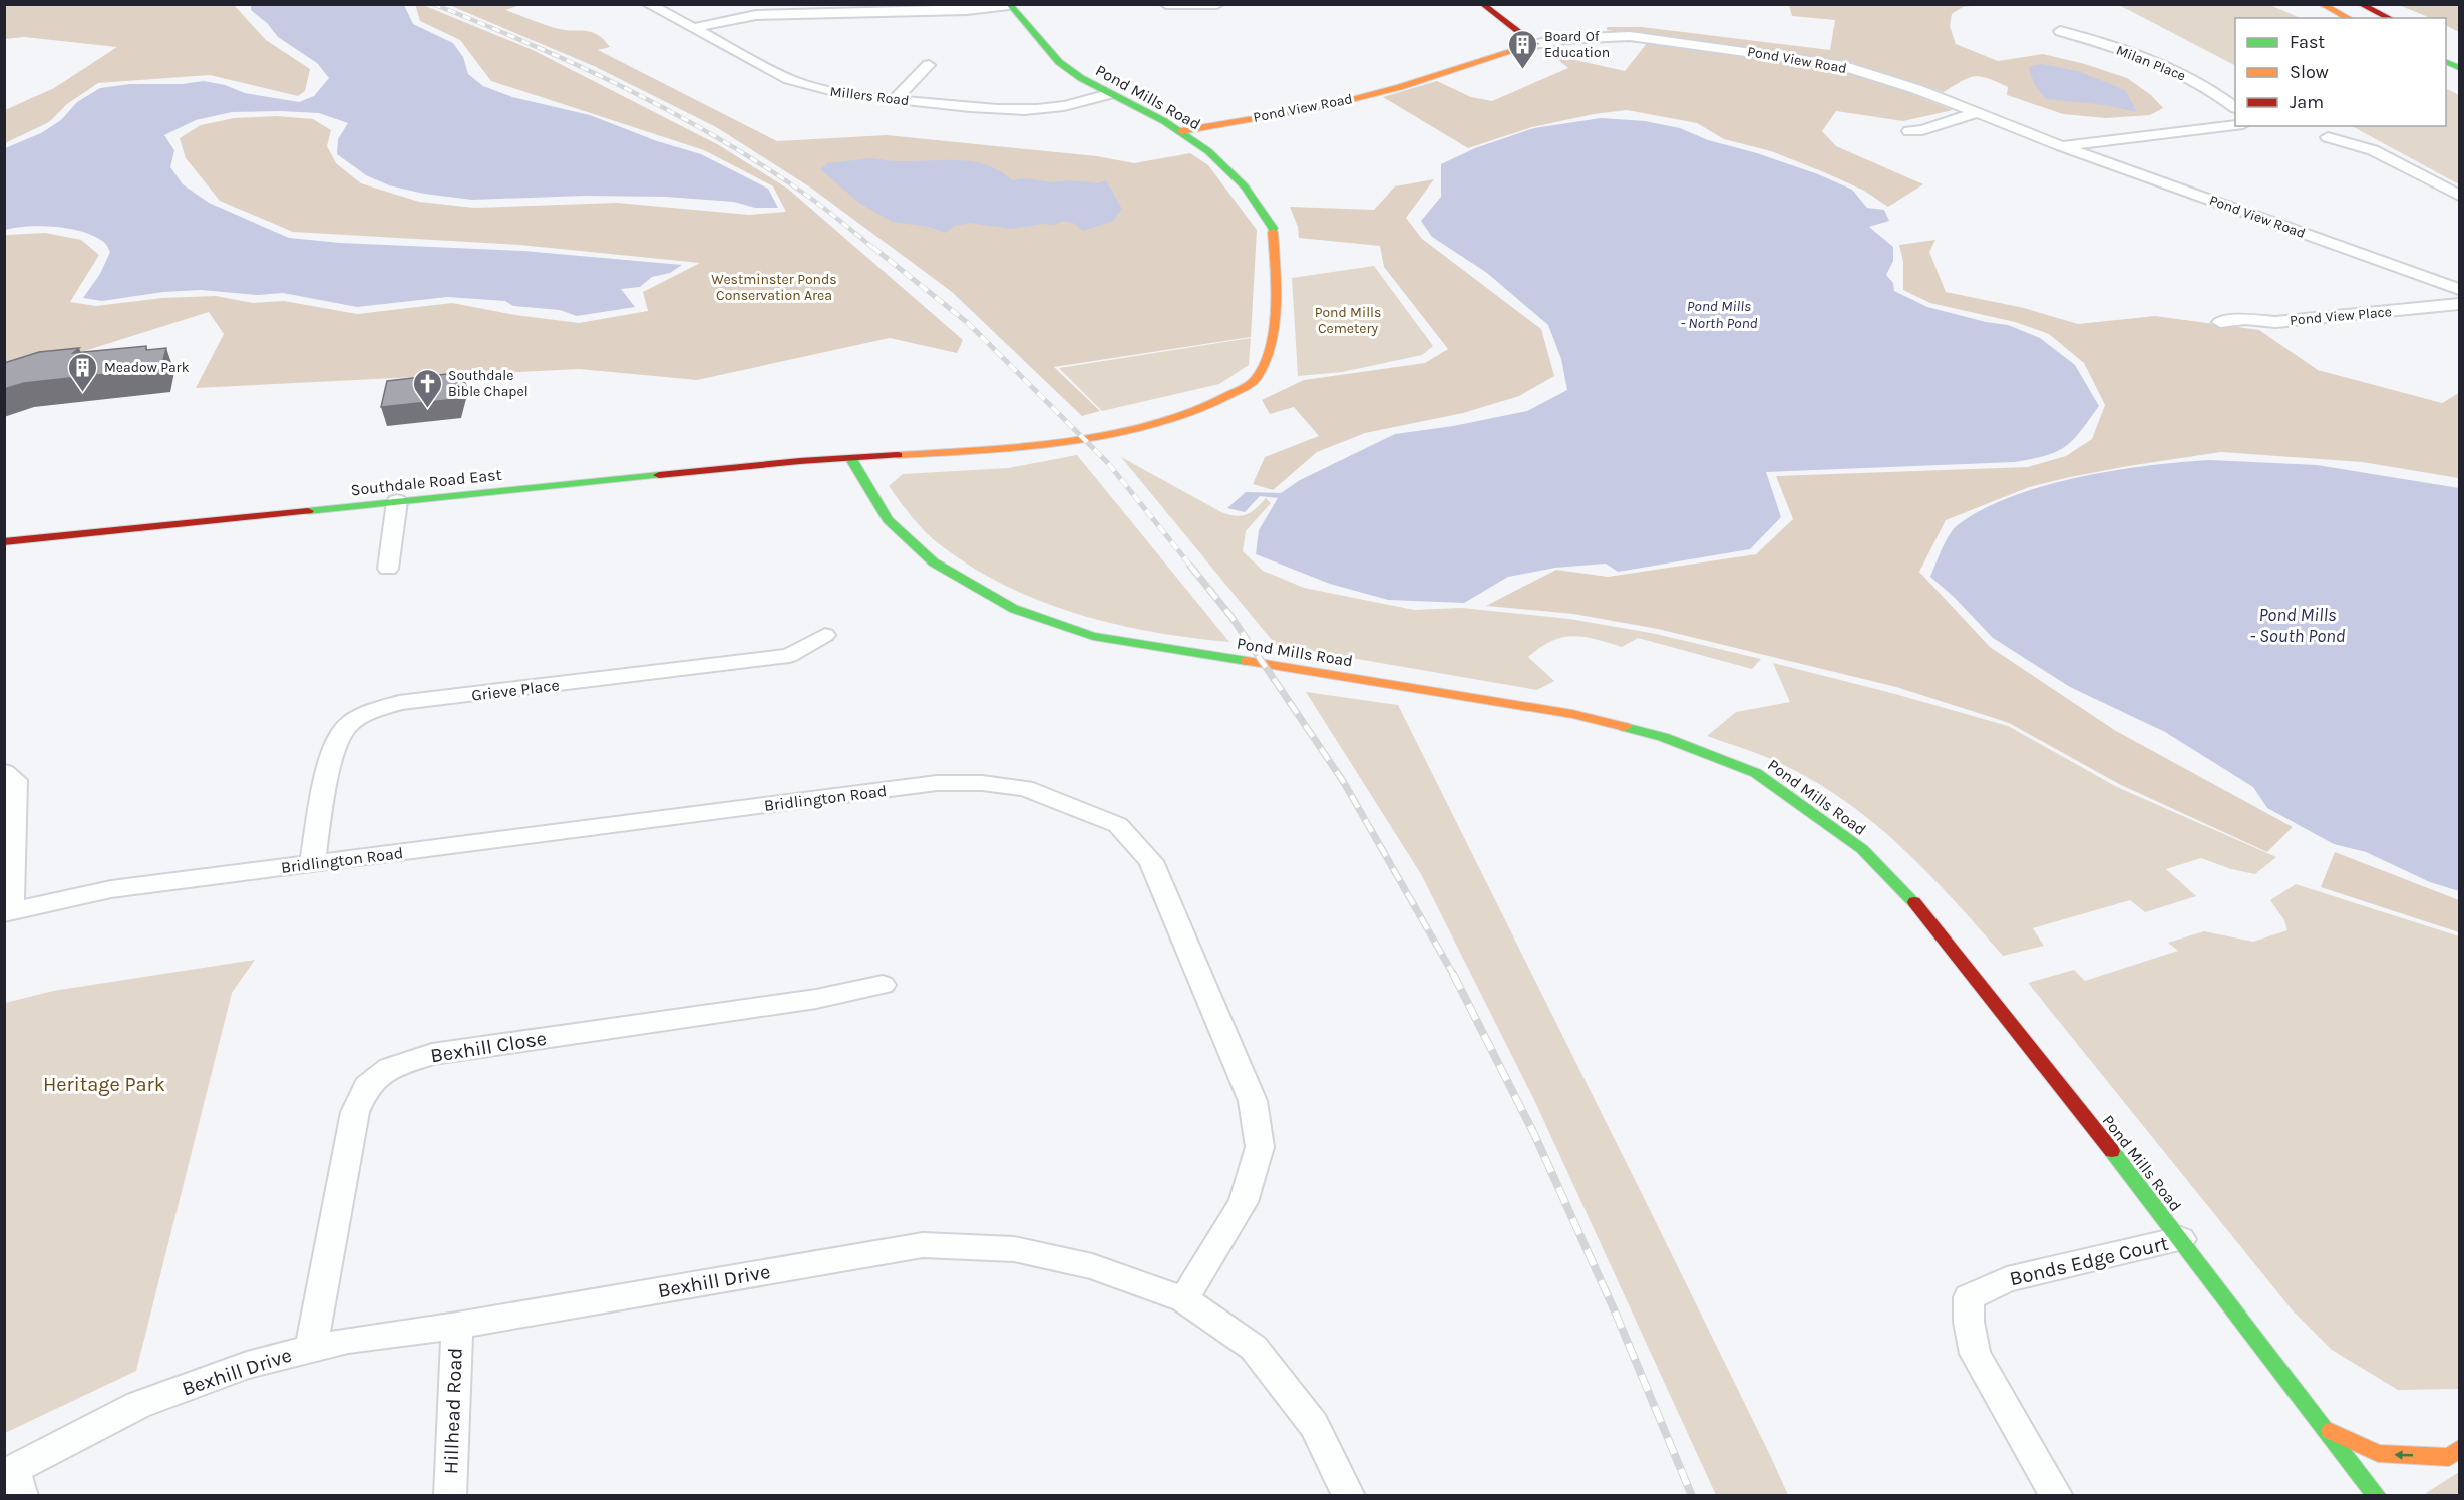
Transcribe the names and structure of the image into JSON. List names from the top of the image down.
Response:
{
  "streets": {
    "main road": ["Pond View Road", "Pond Mills Road", "Southdale Road East"],
    "street": [
      "Milan Place",
      "Millers Road",
      "Pond View Place",
      "Grieve Place",
      "Bridlington Road",
      "Bexhill Close",
      "Bonds Edge Court",
      "Bexhill Drive",
      "Hillhead Road"
    ]
  },
  "crossings": [
    ["Pond View Road", "Pond Mills Road"],
    ["Millers Road", "Pond Mills Road"],
    ["Pond Mills Road", "Southdale Road East"],
    ["Pond Mills Road", "Bonds Edge Court"],
    ["Grieve Place", "Bridlington Road"],
    ["Bridlington Road", "Bexhill Drive"],
    ["Bexhill Close", "Bexhill Drive"],
    ["Bexhill Drive", "Hillhead Road"]
  ],
  "water": ["Pond Mills - North Pond", "Pond Mills - South Pond"],
  "parks": ["Westminster Ponds Conservation Area", "Pond Mills Cemetery", "Heritage Park"],
  "places": {
    "building": ["Board Of Education", "Meadow Park"],
    "church": ["Southdale Bible Chapel"]
  },
  "legend": ["Fast", "Slow", "Jam"]
}
